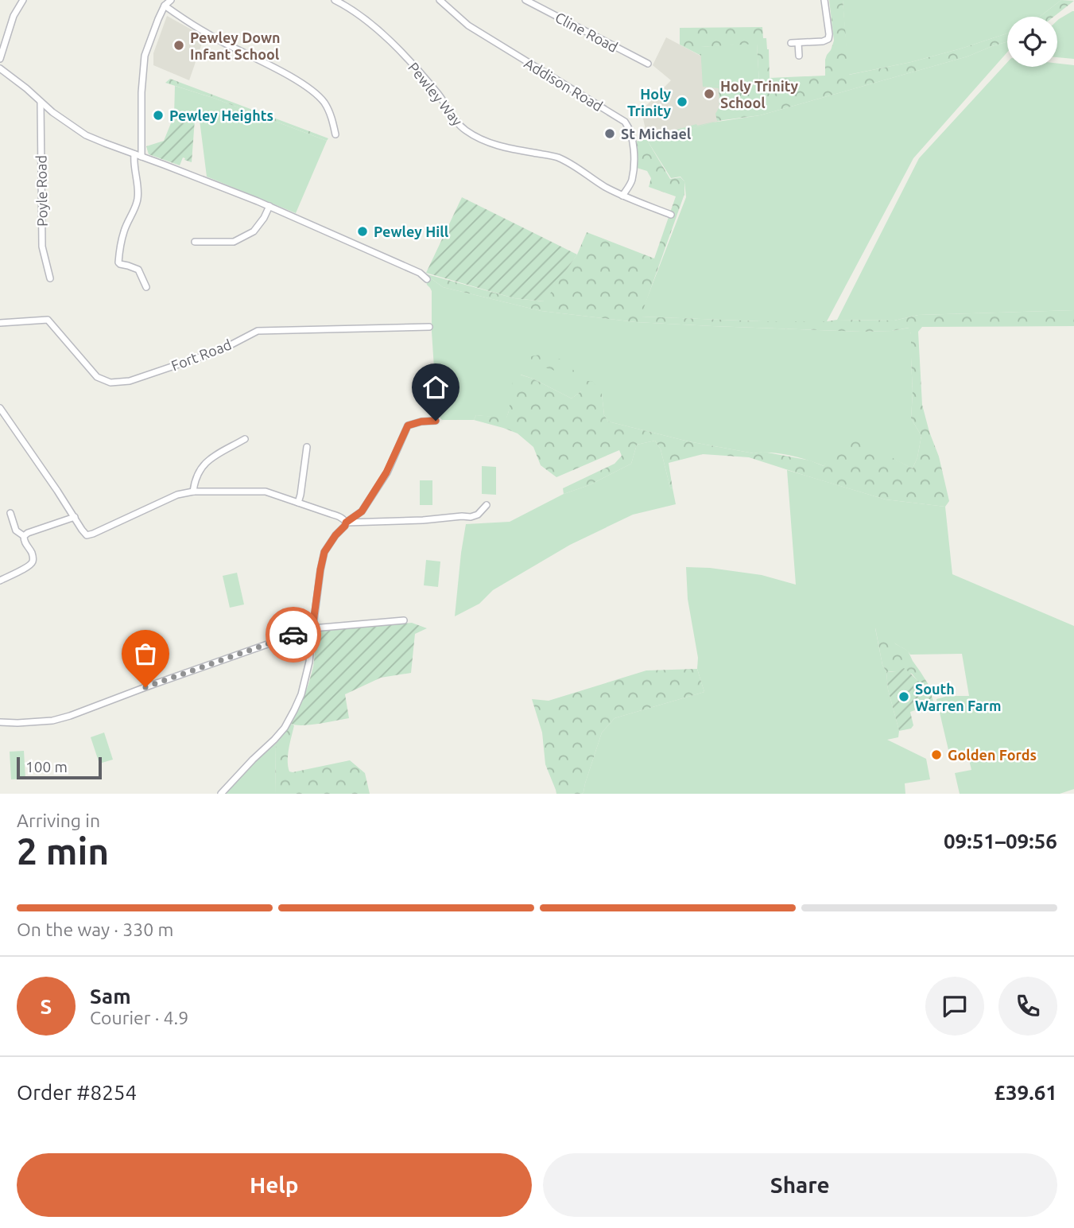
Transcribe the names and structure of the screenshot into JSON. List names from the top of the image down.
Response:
{
  "streets": {
    "street": [
      "Cline Road",
      "Addison Road",
      "Pewley Way",
      "Poyle Road",
      "Fort Road"
    ]
  },
  "crossings": [
    ["Addison Road", "Pewley Way"]
  ],
  "places": [
    "Pewley Down Infant School",
    "Holy Trinity School",
    "Holy Trinity",
    "Pewley Heights",
    "St Michael",
    "Pewley Hill",
    "South Warren Farm",
    "Golden Fords"
  ],
  "scale_bar": "100 m",
  "page": {
    "scale": "100 m",
    "heading": ["2 min", "Arriving in", "09:51–09:56"],
    "panel": [
      "Sam",
      "Courier · 4.9",
      "Order #8254",
      "£39.61"
    ],
    "bar": "On the way · 330 m",
    "round": "S",
    "buttons": ["Help", "Share"]
  }
}
